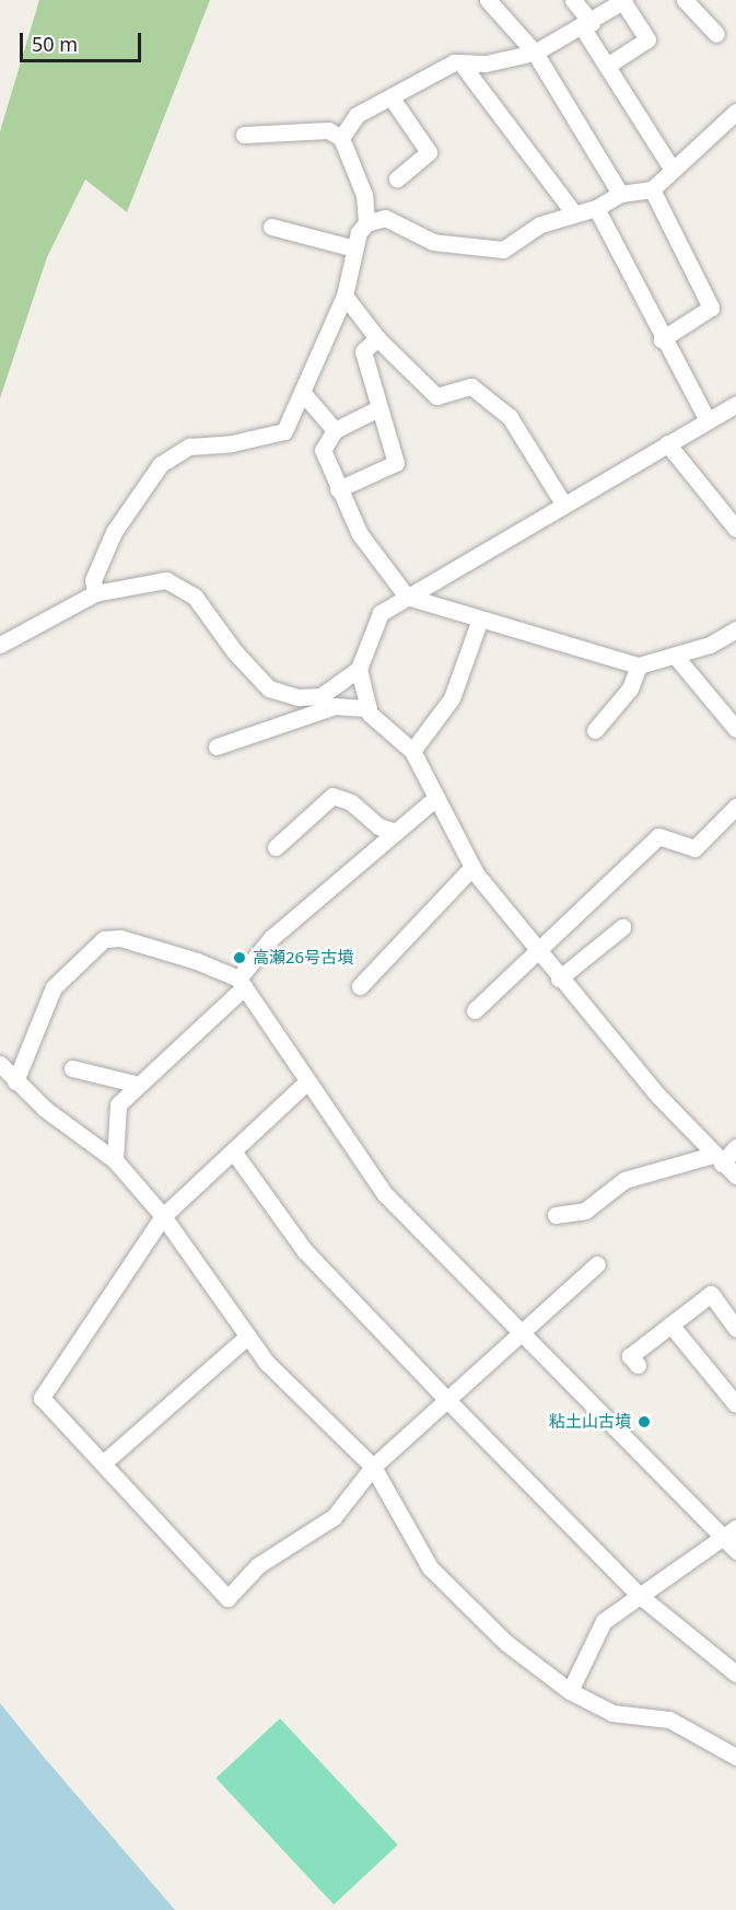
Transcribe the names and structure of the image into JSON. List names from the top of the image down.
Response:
{
  "places": ["高瀬26号古墳", "粘土山古墳"],
  "scale_bar": "50 m"
}
